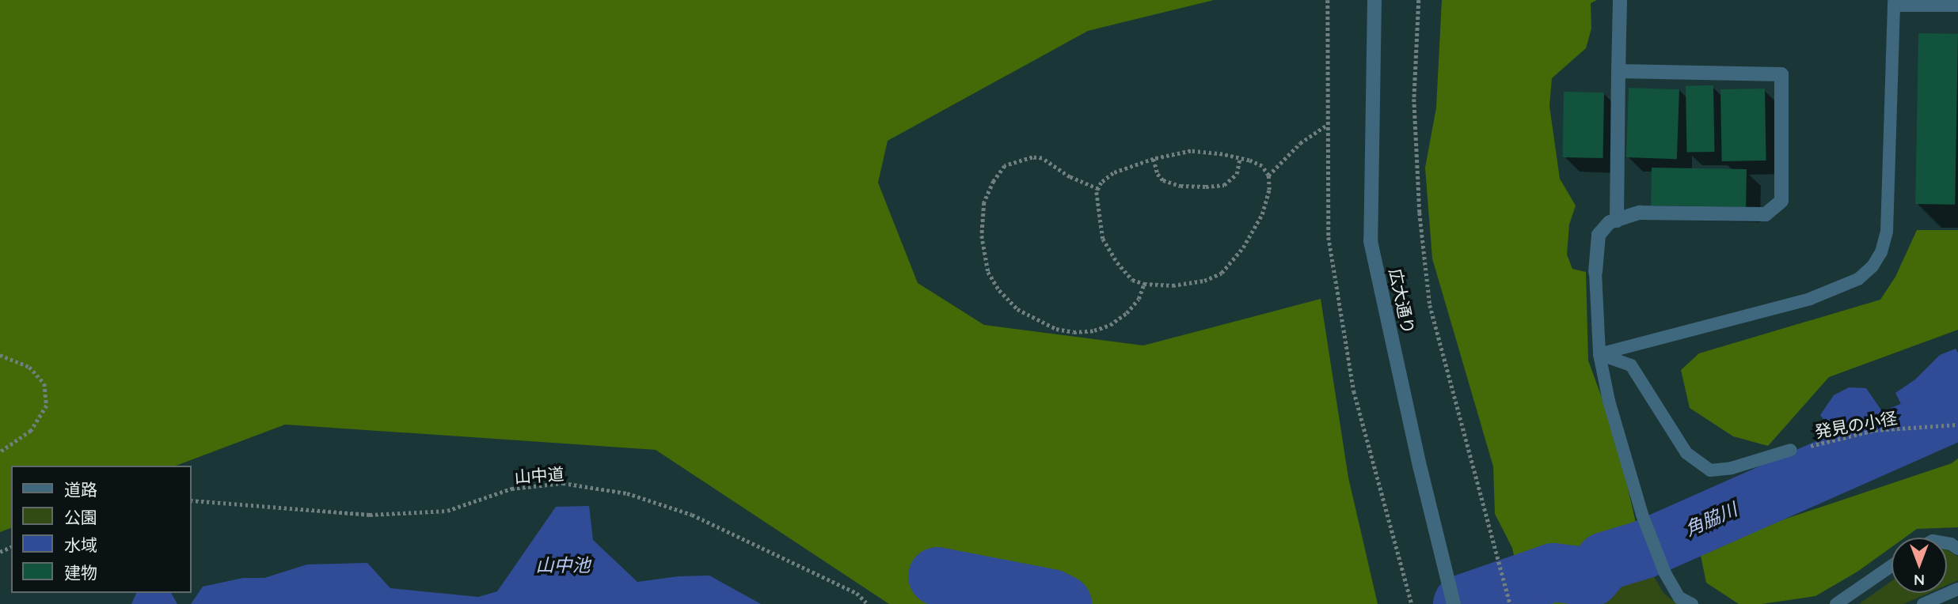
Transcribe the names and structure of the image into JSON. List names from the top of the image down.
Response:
{
  "streets": {
    "street": ["広大通り"],
    "path": ["発見の小径", "山中道"]
  },
  "water": ["角脇川", "山中池"],
  "legend": [
    "道路",
    "公園",
    "水域",
    "建物"
  ],
  "north": "bottom"
}
